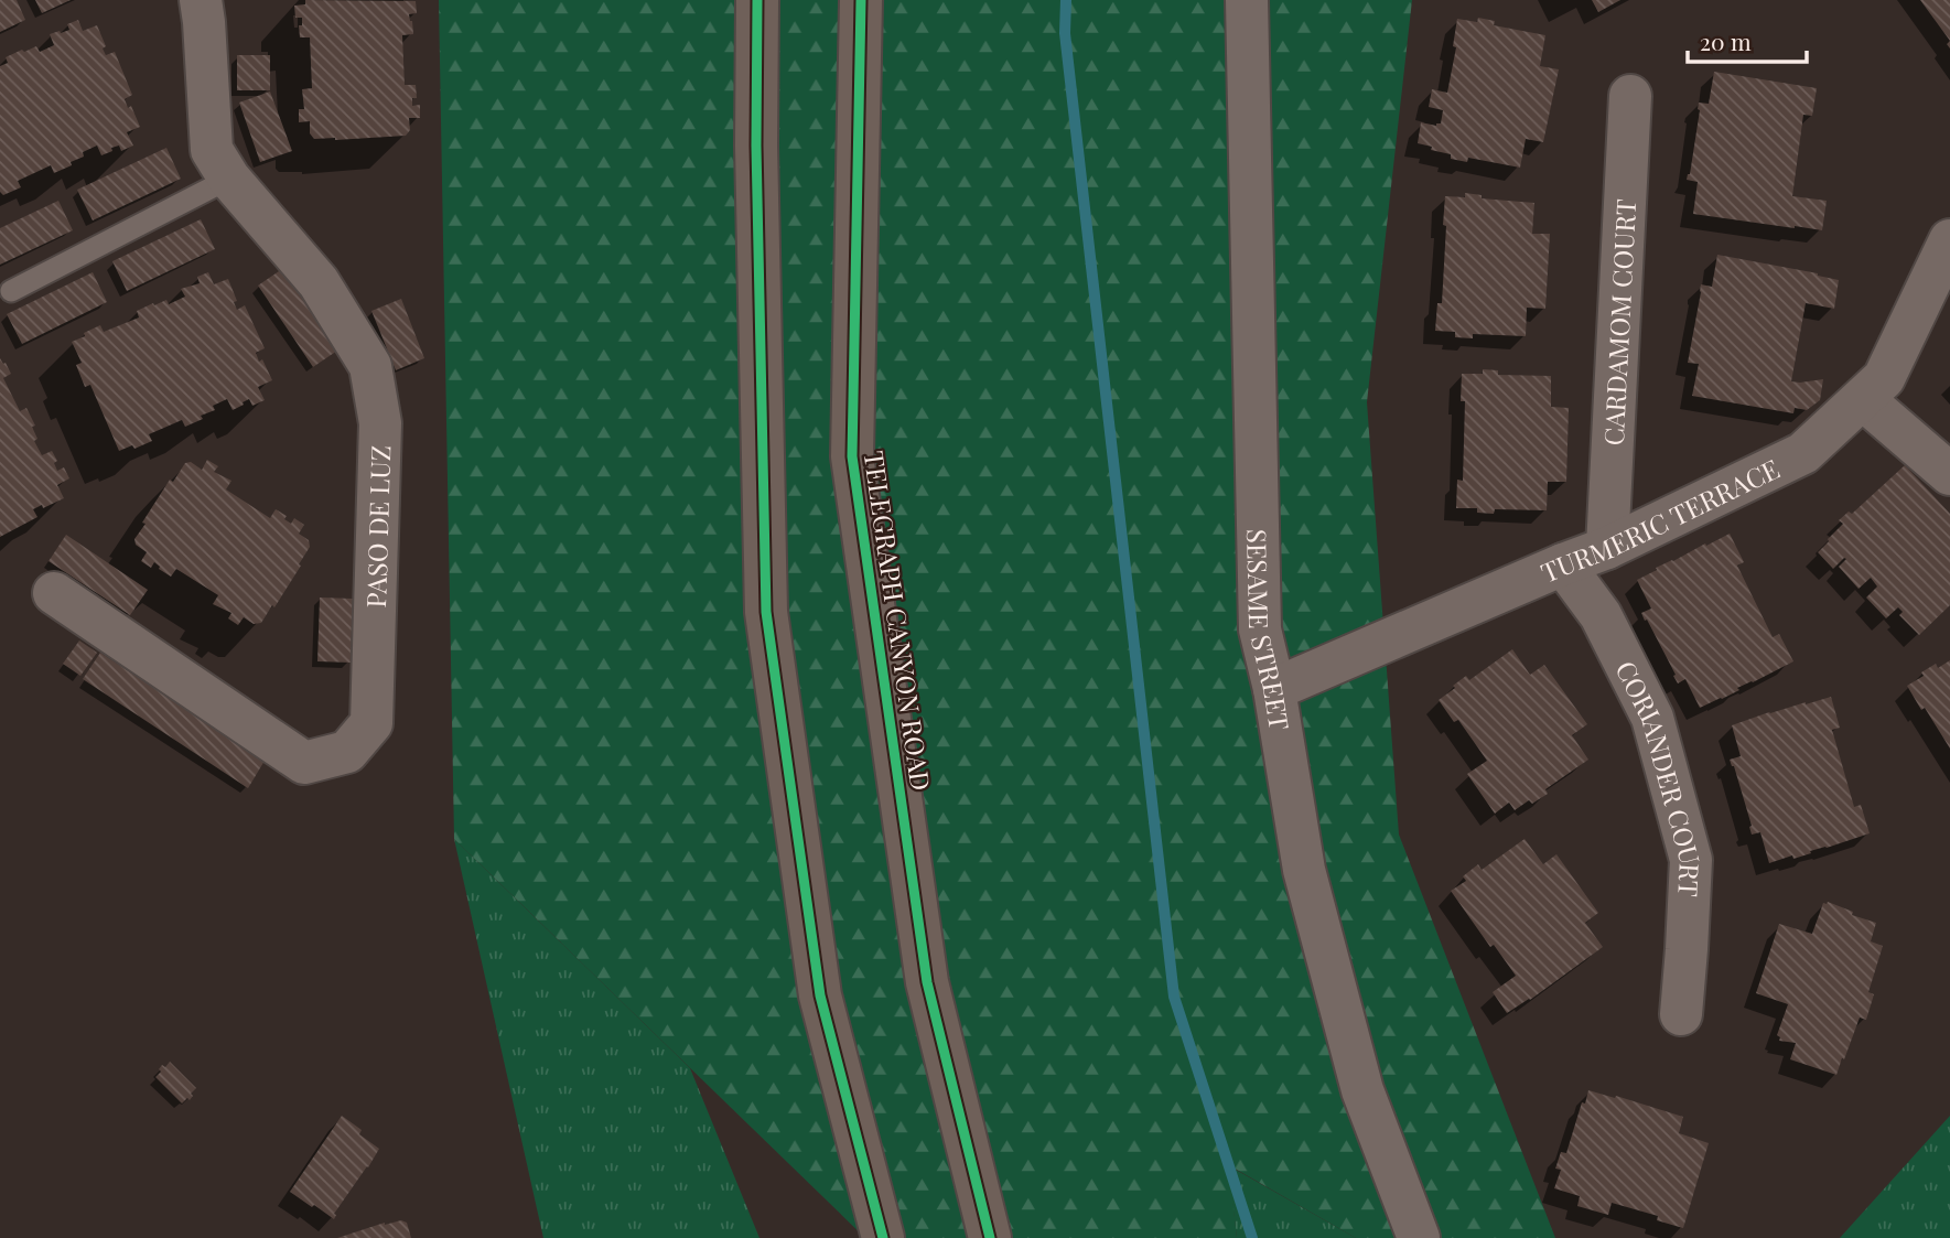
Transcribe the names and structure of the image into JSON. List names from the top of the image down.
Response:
{
  "streets": {
    "main road": ["TELEGRAPH CANYON ROAD"],
    "street": [
      "CARDAMOM COURT",
      "TURMERIC TERRACE",
      "PASO DE LUZ",
      "SESAME STREET",
      "CORIANDER COURT"
    ]
  },
  "crossings": [
    ["CARDAMOM COURT", "TURMERIC TERRACE"],
    ["TURMERIC TERRACE", "SESAME STREET"],
    ["TURMERIC TERRACE", "CORIANDER COURT"]
  ],
  "scale_bar": "20 m"
}
